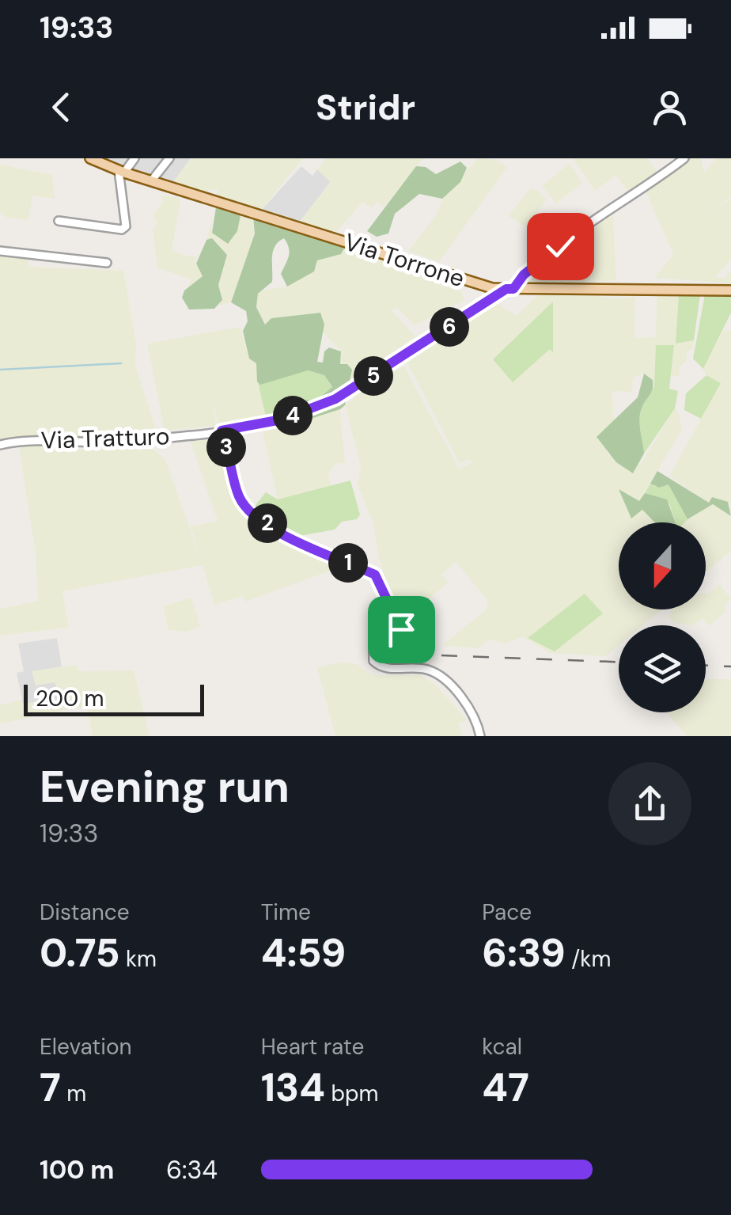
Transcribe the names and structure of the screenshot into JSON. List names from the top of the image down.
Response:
{
  "streets": {
    "main road": ["Via Torrone"],
    "street": ["Via Tratturo"]
  },
  "crossings": [
    ["Via Torrone", "Via Tratturo"]
  ],
  "scale_bar": "200 m",
  "north": "bottom",
  "page": {
    "status": "19:33",
    "header": "Stridr",
    "pins": [
      "6",
      "5",
      "4",
      "3",
      "2",
      "1"
    ],
    "scale": "200 m",
    "heading": ["Evening run", "19:33"],
    "stats": [
      ["Distance", "0.75 km"],
      ["Time", "4:59"],
      ["Pace", "6:39 /km"],
      ["Elevation", "7 m"],
      ["Heart rate", "134 bpm"],
      ["kcal", "47"]
    ],
    "list": [
      {
        "name": "100 m",
        "note": "6:34"
      }
    ]
  }
}
